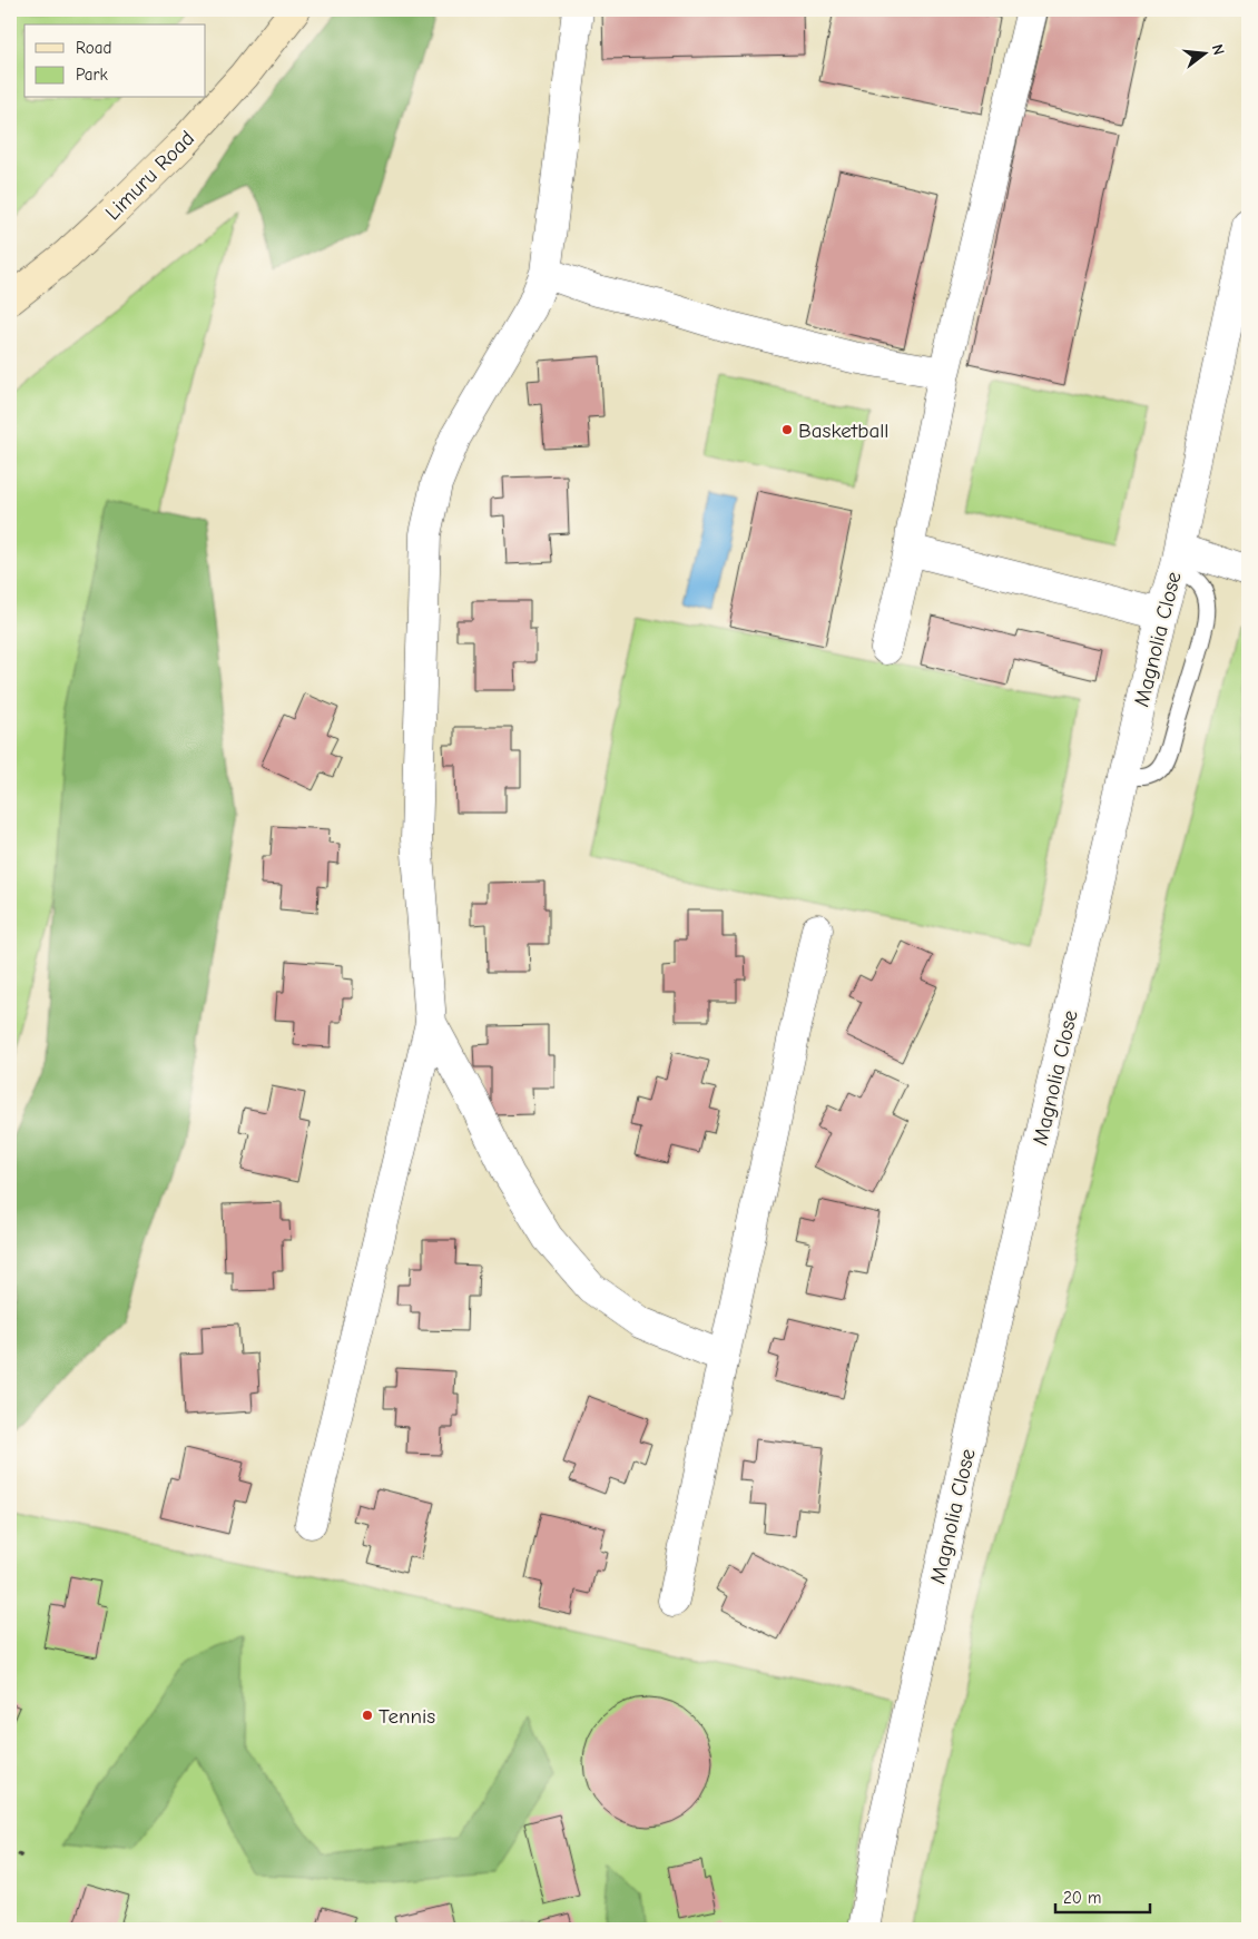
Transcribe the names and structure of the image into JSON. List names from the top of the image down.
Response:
{
  "streets": {
    "main road": ["Limuru Road"],
    "street": ["Magnolia Close"]
  },
  "places": ["Basketball", "Tennis"],
  "legend": ["Road", "Park"],
  "scale_bar": "20 m",
  "north": "right"
}
